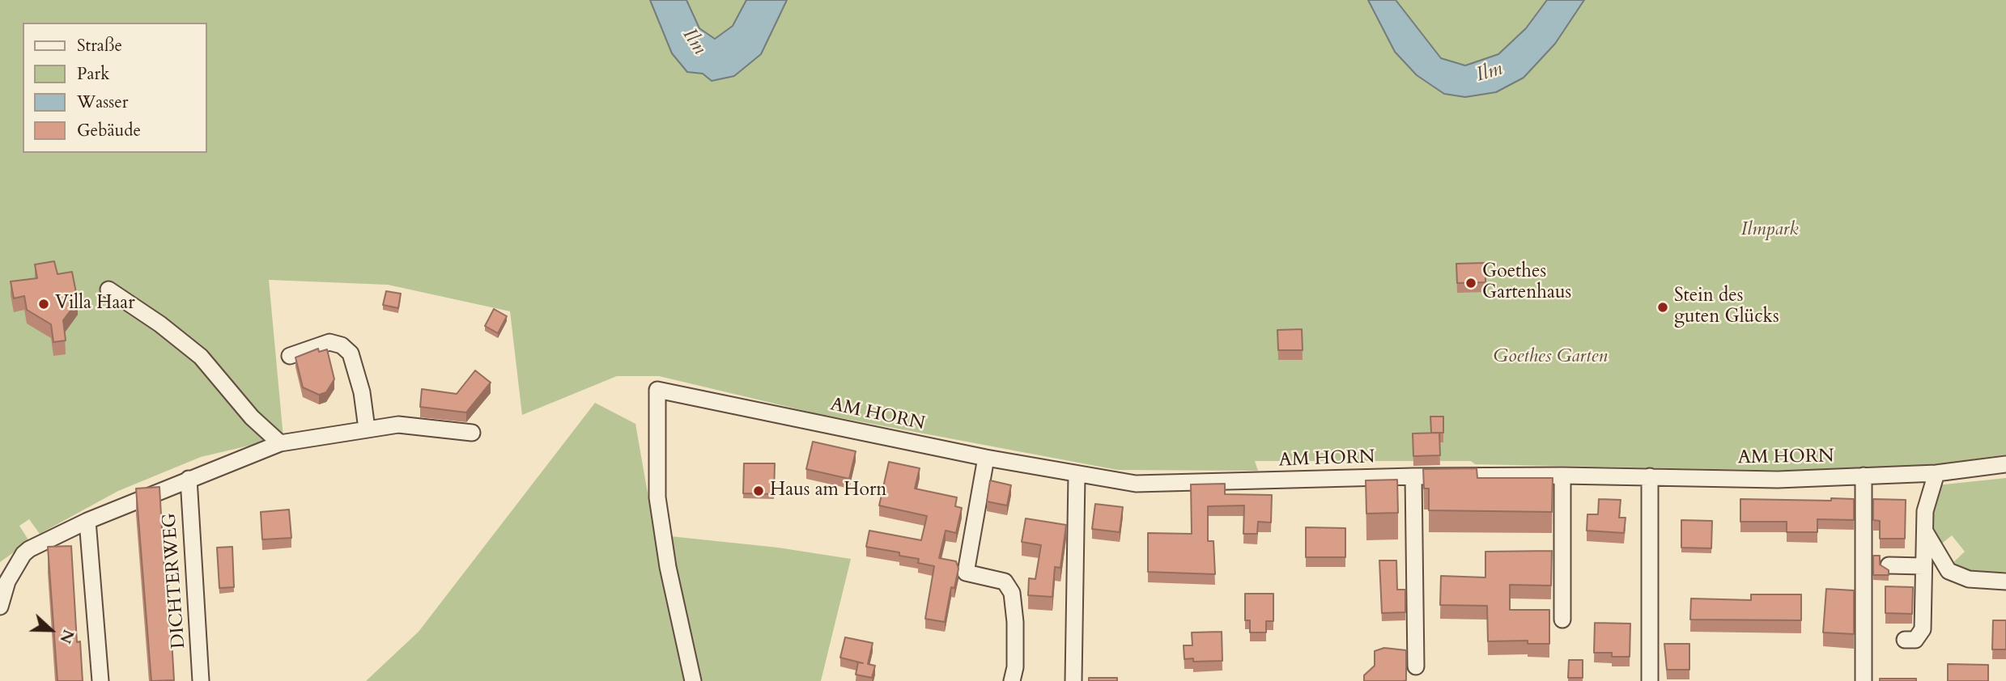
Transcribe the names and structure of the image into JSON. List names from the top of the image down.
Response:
{
  "streets": {
    "street": ["AM HORN", "DICHTERWEG"]
  },
  "water": ["Ilm"],
  "parks": ["Ilmpark", "Goethes Garten"],
  "places": [
    "Goethes Gartenhaus",
    "Villa Haar",
    "Stein des guten Glücks",
    "Haus am Horn"
  ],
  "legend": [
    "Straße",
    "Park",
    "Wasser",
    "Gebäude"
  ],
  "north": "right"
}
